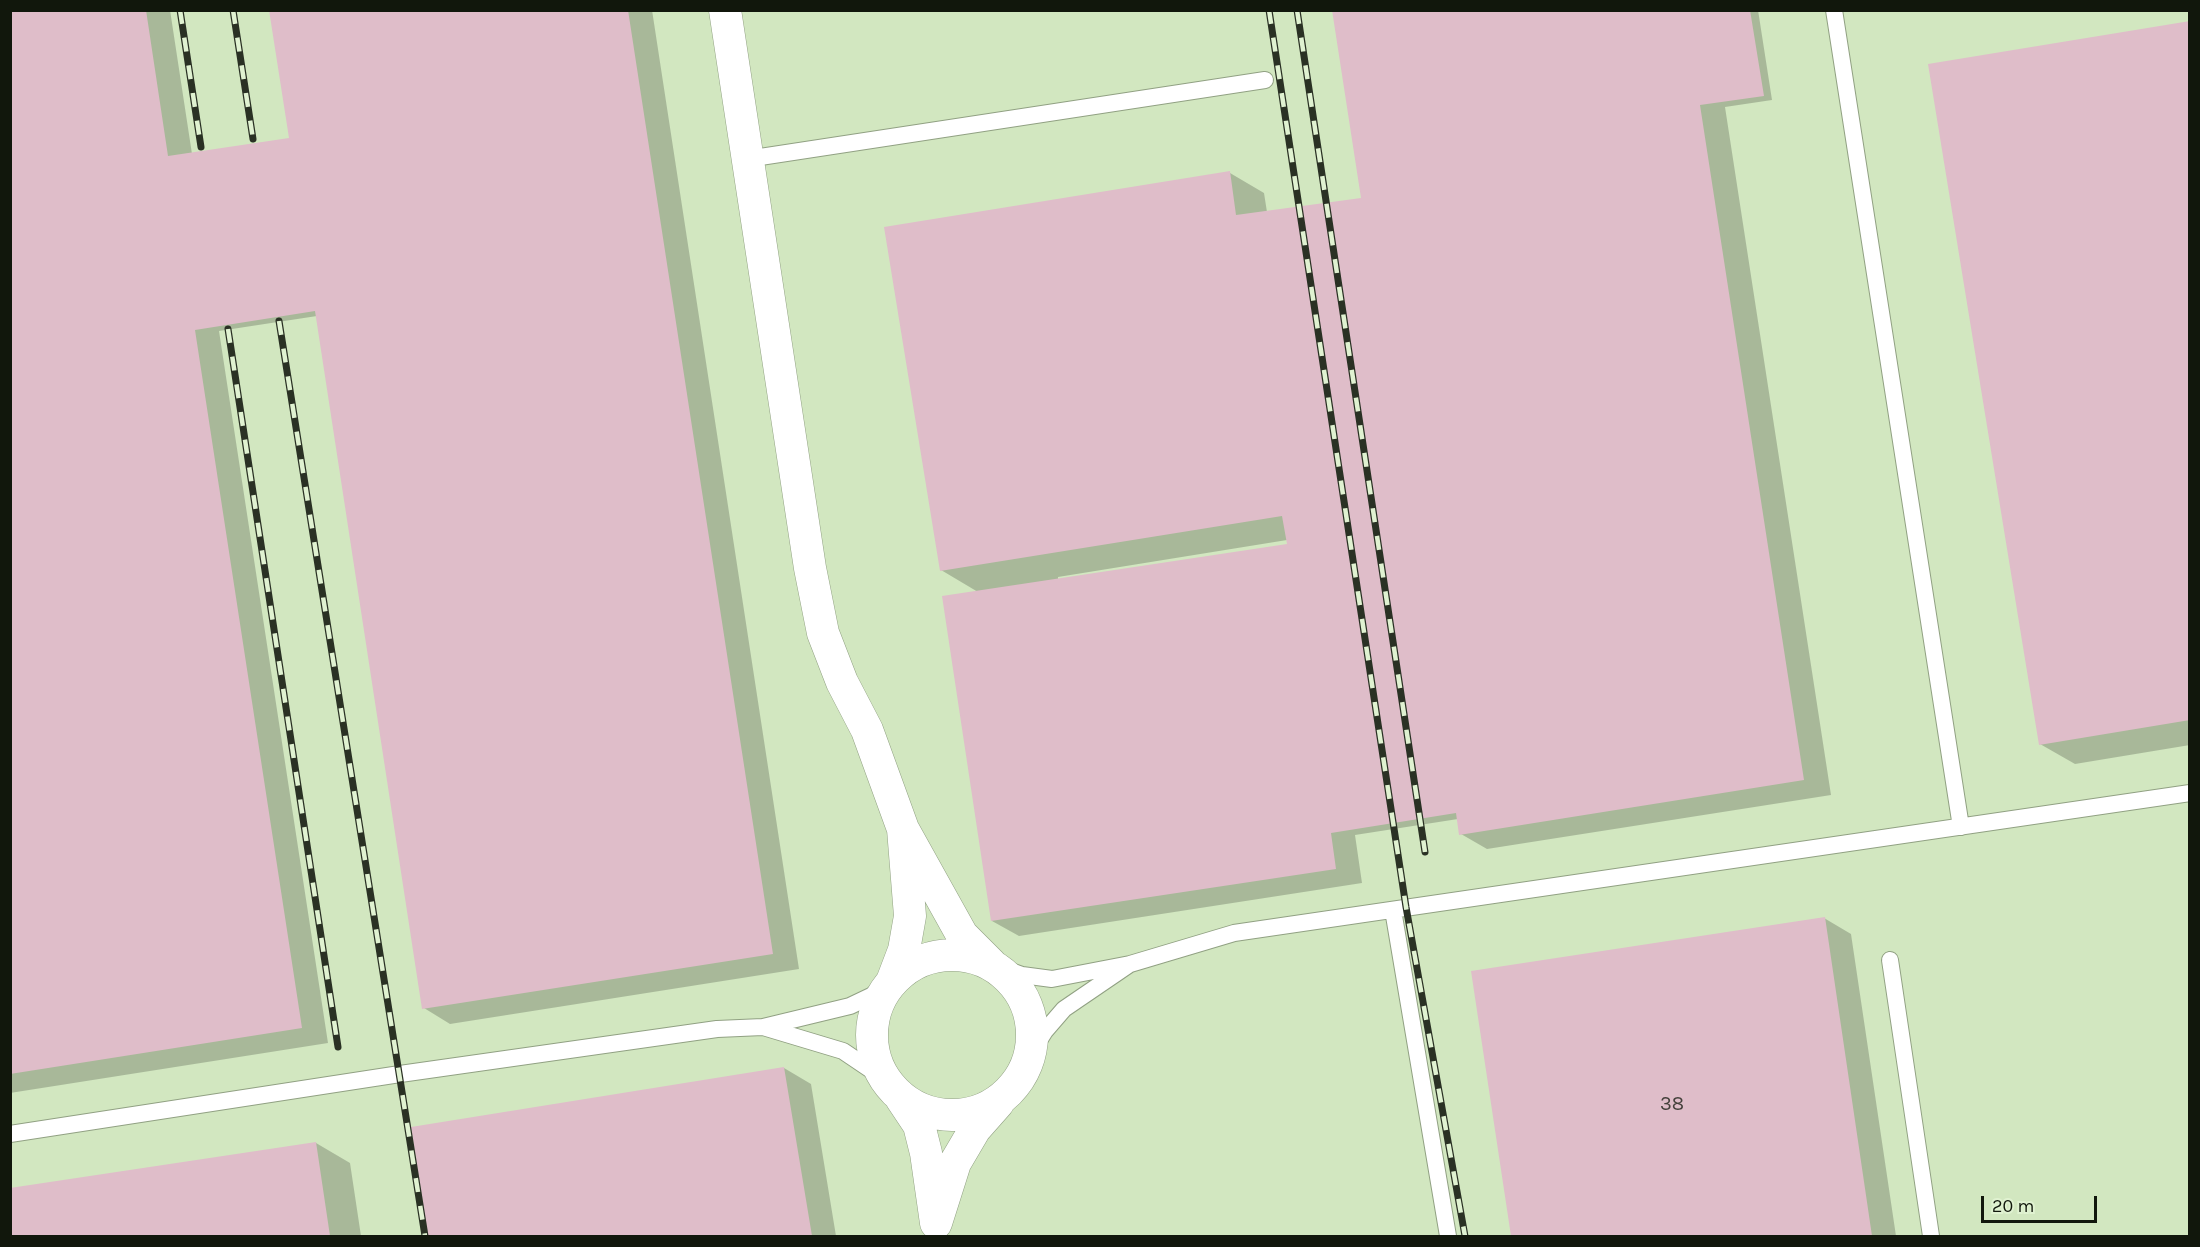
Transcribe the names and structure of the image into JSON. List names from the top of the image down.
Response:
{
  "house_numbers": ["38"],
  "scale_bar": "20 m"
}
